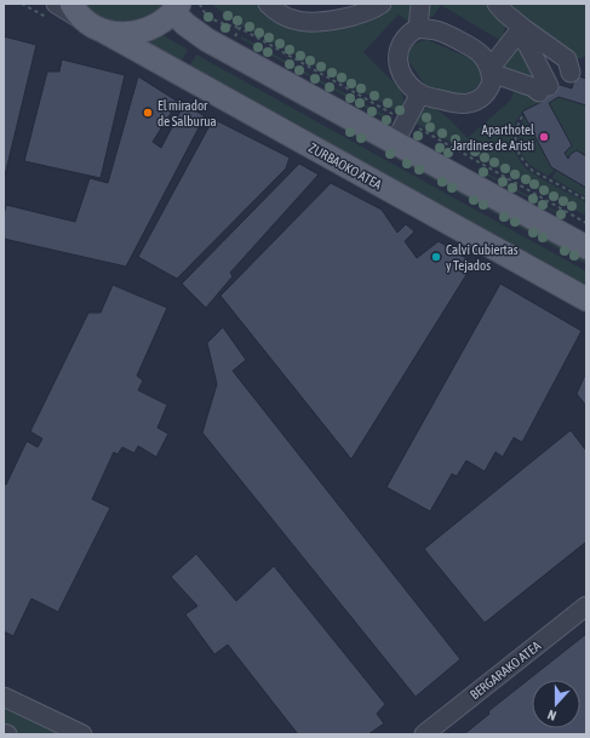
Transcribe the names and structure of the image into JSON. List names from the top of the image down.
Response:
{
  "streets": {
    "main road": ["ZURBAOKO ATEA"],
    "street": ["BERGARAKO ATEA"]
  },
  "places": ["El mirador de Salburua", "Aparthotel Jardines de Aristi", "Calvi Cubiertas y Tejados"],
  "north": "bottom"
}
